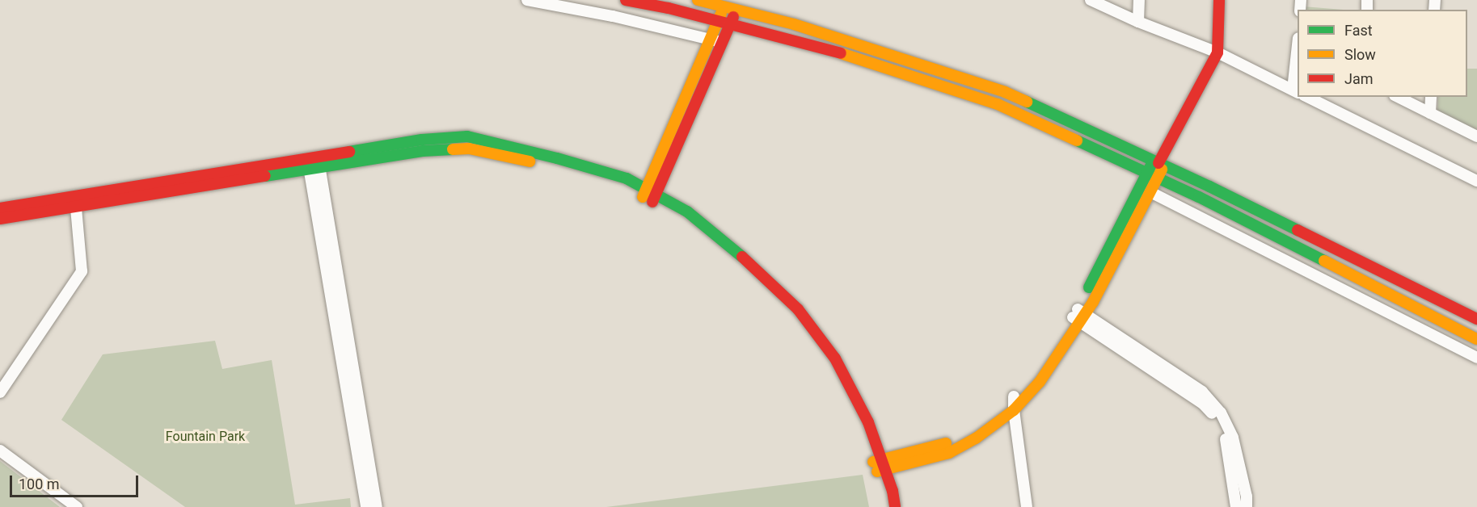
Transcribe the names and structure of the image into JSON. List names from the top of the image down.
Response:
{
  "parks": ["Fountain Park"],
  "legend": ["Fast", "Slow", "Jam"],
  "scale_bar": "100 m"
}
